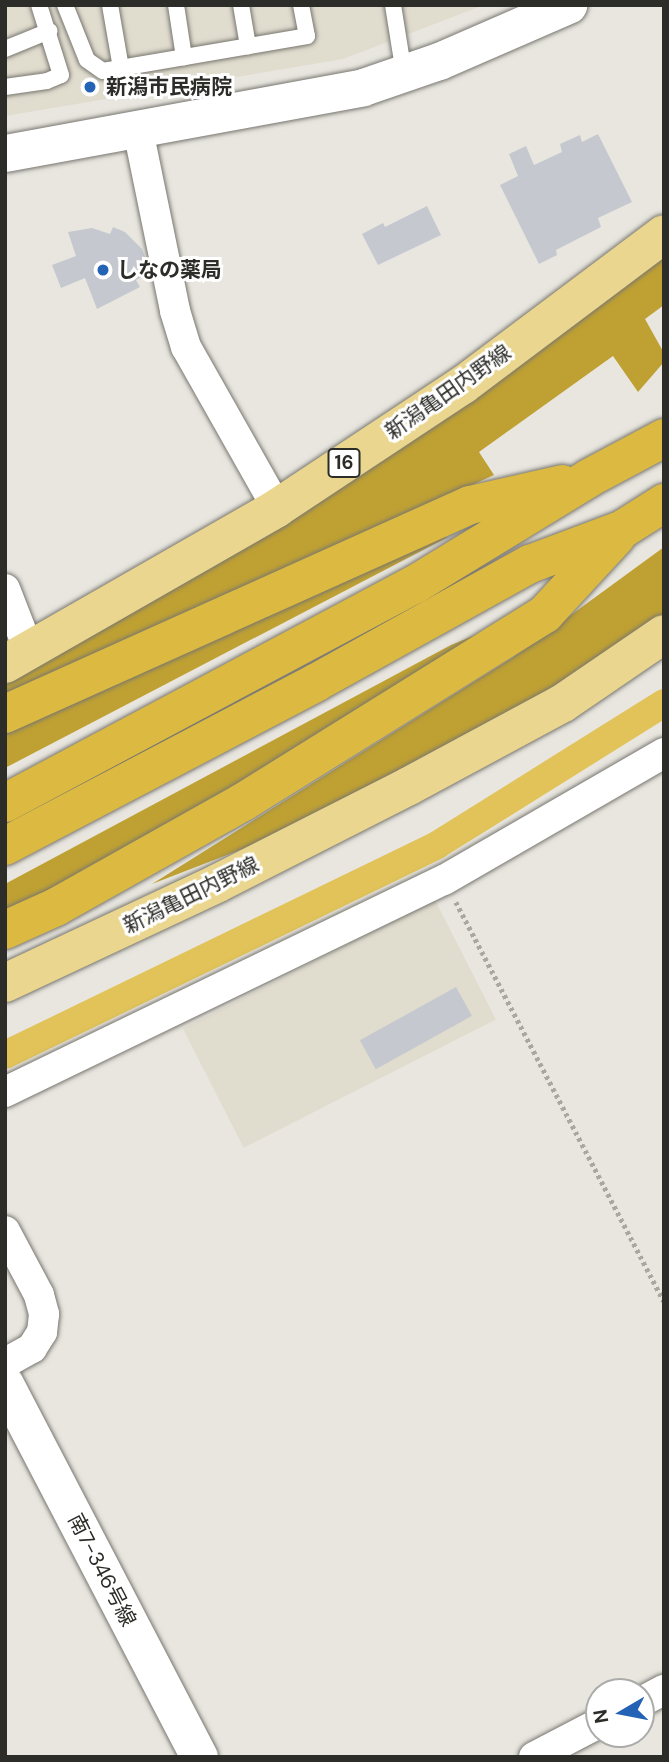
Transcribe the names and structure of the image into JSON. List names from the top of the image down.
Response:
{
  "streets": {
    "main road": ["新潟亀田内野線", "16"],
    "street": ["南7-346号線"]
  },
  "places": ["新潟市民病院", "しなの薬局"],
  "north": "left"
}
